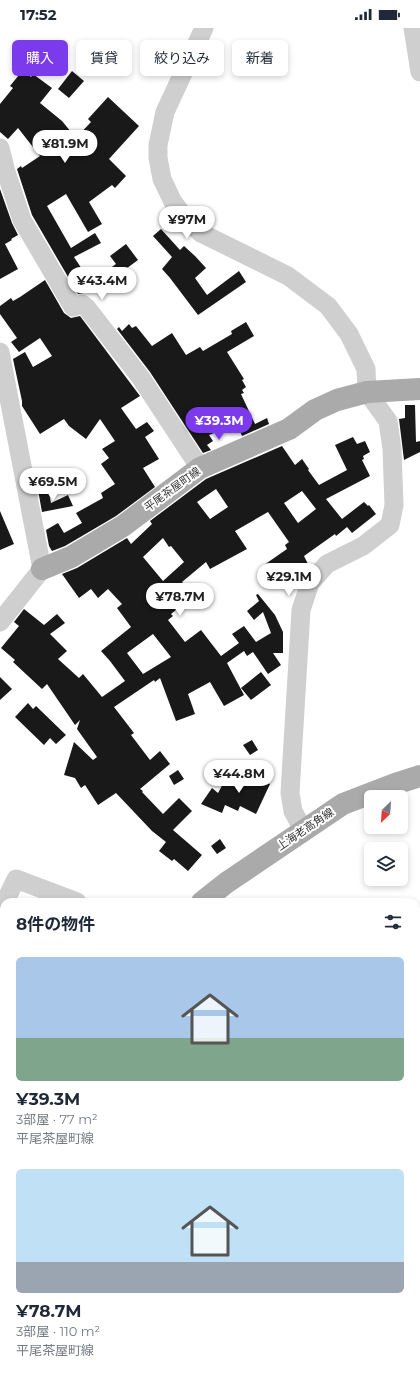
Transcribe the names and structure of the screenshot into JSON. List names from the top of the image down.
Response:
{
  "streets": {
    "main road": ["平尾茶屋町線", "上海老高角線"]
  },
  "north": "bottom left",
  "page": {
    "status": "17:52",
    "chip": [
      "購入",
      "賃貸",
      "絞り込み",
      "新着"
    ],
    "price": [
      "¥81.9M",
      "¥97M",
      "¥43.4M",
      "¥39.3M",
      "¥69.5M",
      "¥29.1M",
      "¥78.7M",
      "¥44.8M"
    ],
    "heading": "8件の物件",
    "list": [
      {
        "name": "¥39.3M",
        "note": "3部屋 · 77 m² · 平尾茶屋町線"
      },
      {
        "name": "¥78.7M",
        "note": "3部屋 · 110 m² · 平尾茶屋町線"
      }
    ]
  }
}
